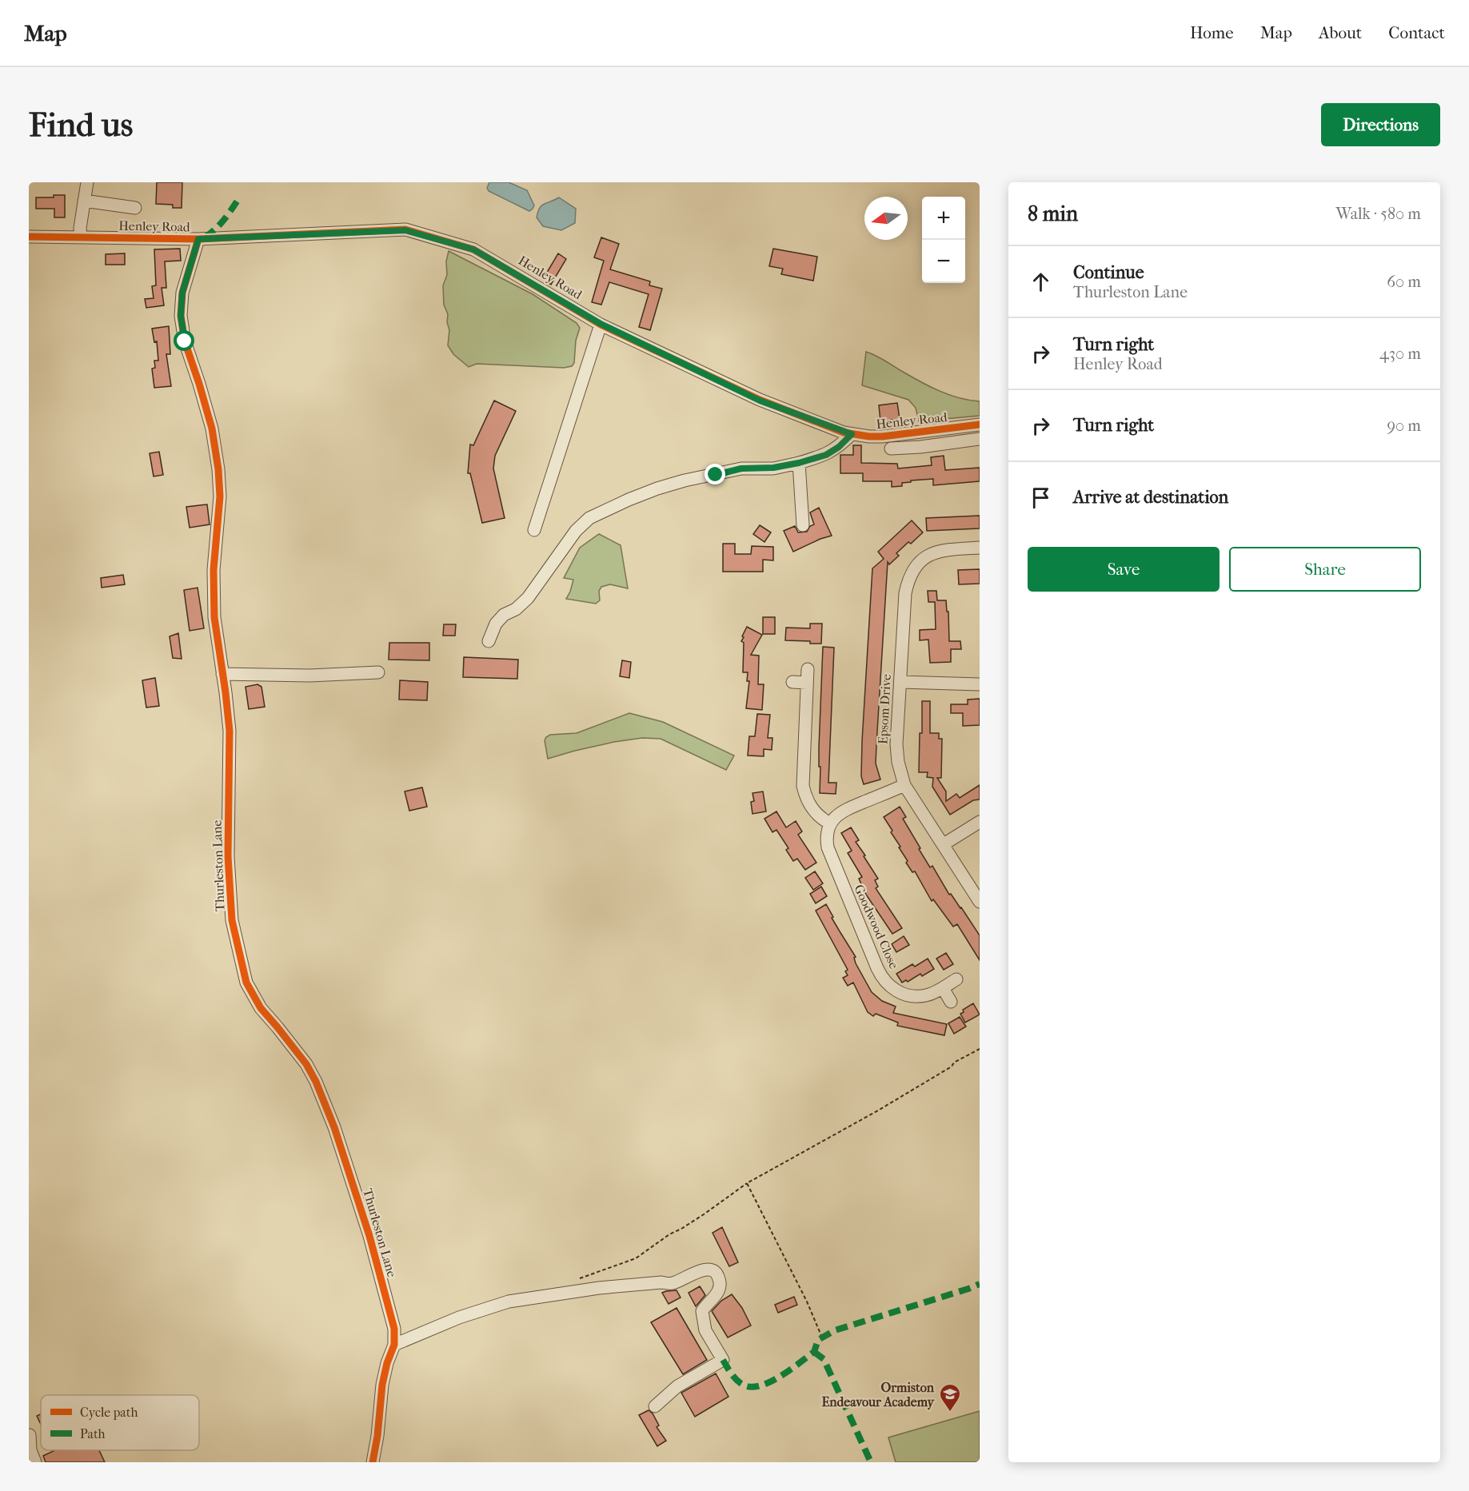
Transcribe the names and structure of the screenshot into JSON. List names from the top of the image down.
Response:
{
  "streets": {
    "street": [
      "Henley Road",
      "Epsom Drive",
      "Thurleston Lane",
      "Goodwood Close"
    ]
  },
  "crossings": [
    ["Henley Road", "Thurleston Lane"]
  ],
  "places": {
    "school or university": ["Ormiston Endeavour Academy"]
  },
  "legend": ["Cycle path", "Path"],
  "north": "left",
  "page": {
    "header": "Map",
    "nav": [
      "Home",
      "Map",
      "About",
      "Contact"
    ],
    "buttons": [
      "Directions",
      ["Save", "Share"]
    ],
    "title": "Find us",
    "heading": ["8 min", "Walk · 580 m"],
    "map_buttons": ["+", "−"],
    "list": [
      ["Continue", "Thurleston Lane", "60 m"],
      ["Turn right", "Henley Road", "430 m"],
      ["Turn right", "90 m"],
      "Arrive at destination"
    ]
  }
}
